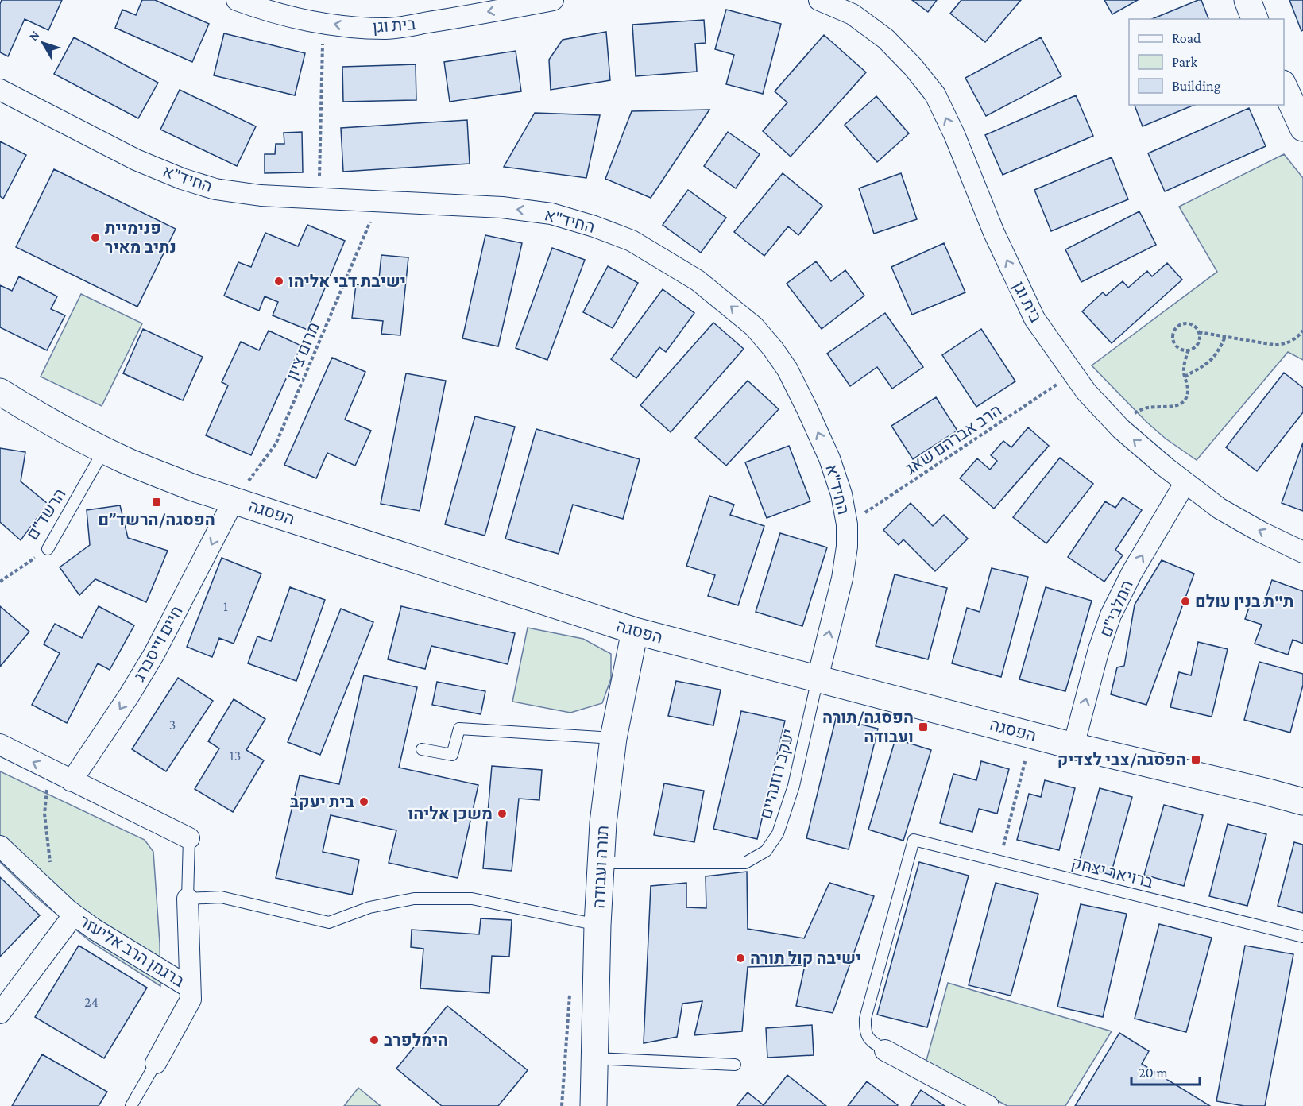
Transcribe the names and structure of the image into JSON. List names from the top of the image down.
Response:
{
  "streets": {
    "street": [
      "בית וגן",
      "החיד\"א",
      "הפסגה",
      "המלבי\"ם",
      "חיים וייסברג",
      "תורה ועבודה",
      "ברגמן הרב אליעזר"
    ],
    "lane": ["הרשד\"ם", "יעקב רוזנהיים", "ברויאר יצחק"],
    "path": ["מרום ציון", "הרב אברהם שאג"]
  },
  "crossings": [
    ["בית וגן", "הרב אברהם שאג"],
    ["בית וגן", "המלבי\"ם"],
    ["החיד\"א", "מרום ציון"],
    ["החיד\"א", "הרב אברהם שאג"],
    ["החיד\"א", "הפסגה"],
    ["החיד\"א", "יעקב רוזנהיים"],
    ["מרום ציון", "הפסגה"],
    ["מרום ציון", "חיים וייסברג"],
    ["הפסגה", "הרשד\"ם"],
    ["הפסגה", "המלבי\"ם"],
    ["הפסגה", "חיים וייסברג"],
    ["הפסגה", "יעקב רוזנהיים"],
    ["הפסגה", "תורה ועבודה"],
    ["יעקב רוזנהיים", "תורה ועבודה"]
  ],
  "one_way": [
    "בית וגן",
    "החיד\"א",
    "המלבי\"ם",
    "חיים וייסברג"
  ],
  "places": {
    "other": [
      "פנימיית נתיב מאיר",
      "ישיבת דבי אליהו",
      "ת\"ת בנין עולם",
      "בית יעקב",
      "משכן אליהו",
      "ישיבה קול תורה",
      "הימלפרב"
    ],
    "transit": ["הפסגה/הרשד״ם", "הפסגה/תורה ועבודה", "הפסגה/צבי לצדיק"]
  },
  "house_numbers": [
    "1",
    "3",
    "13",
    "24"
  ],
  "legend": ["Road", "Park", "Building"],
  "scale_bar": "20 m",
  "north": "top left"
}
